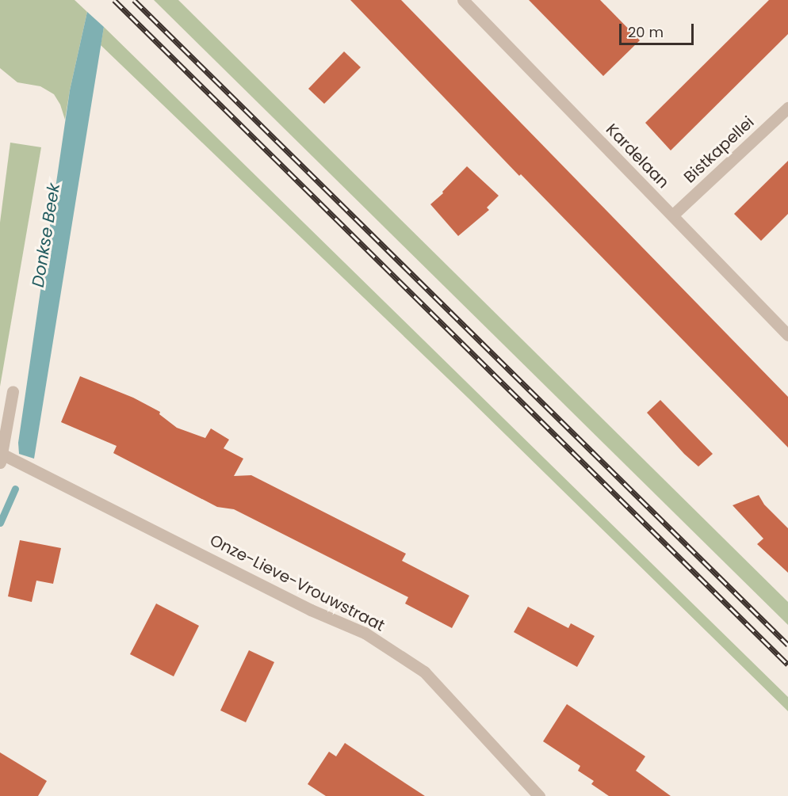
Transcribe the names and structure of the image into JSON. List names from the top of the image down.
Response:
{
  "streets": {
    "street": ["Bistkapellei", "Kardelaan", "Onze-Lieve-Vrouwstraat"]
  },
  "crossings": [
    ["Bistkapellei", "Kardelaan"]
  ],
  "water": ["Donkse Beek"],
  "scale_bar": "20 m"
}
